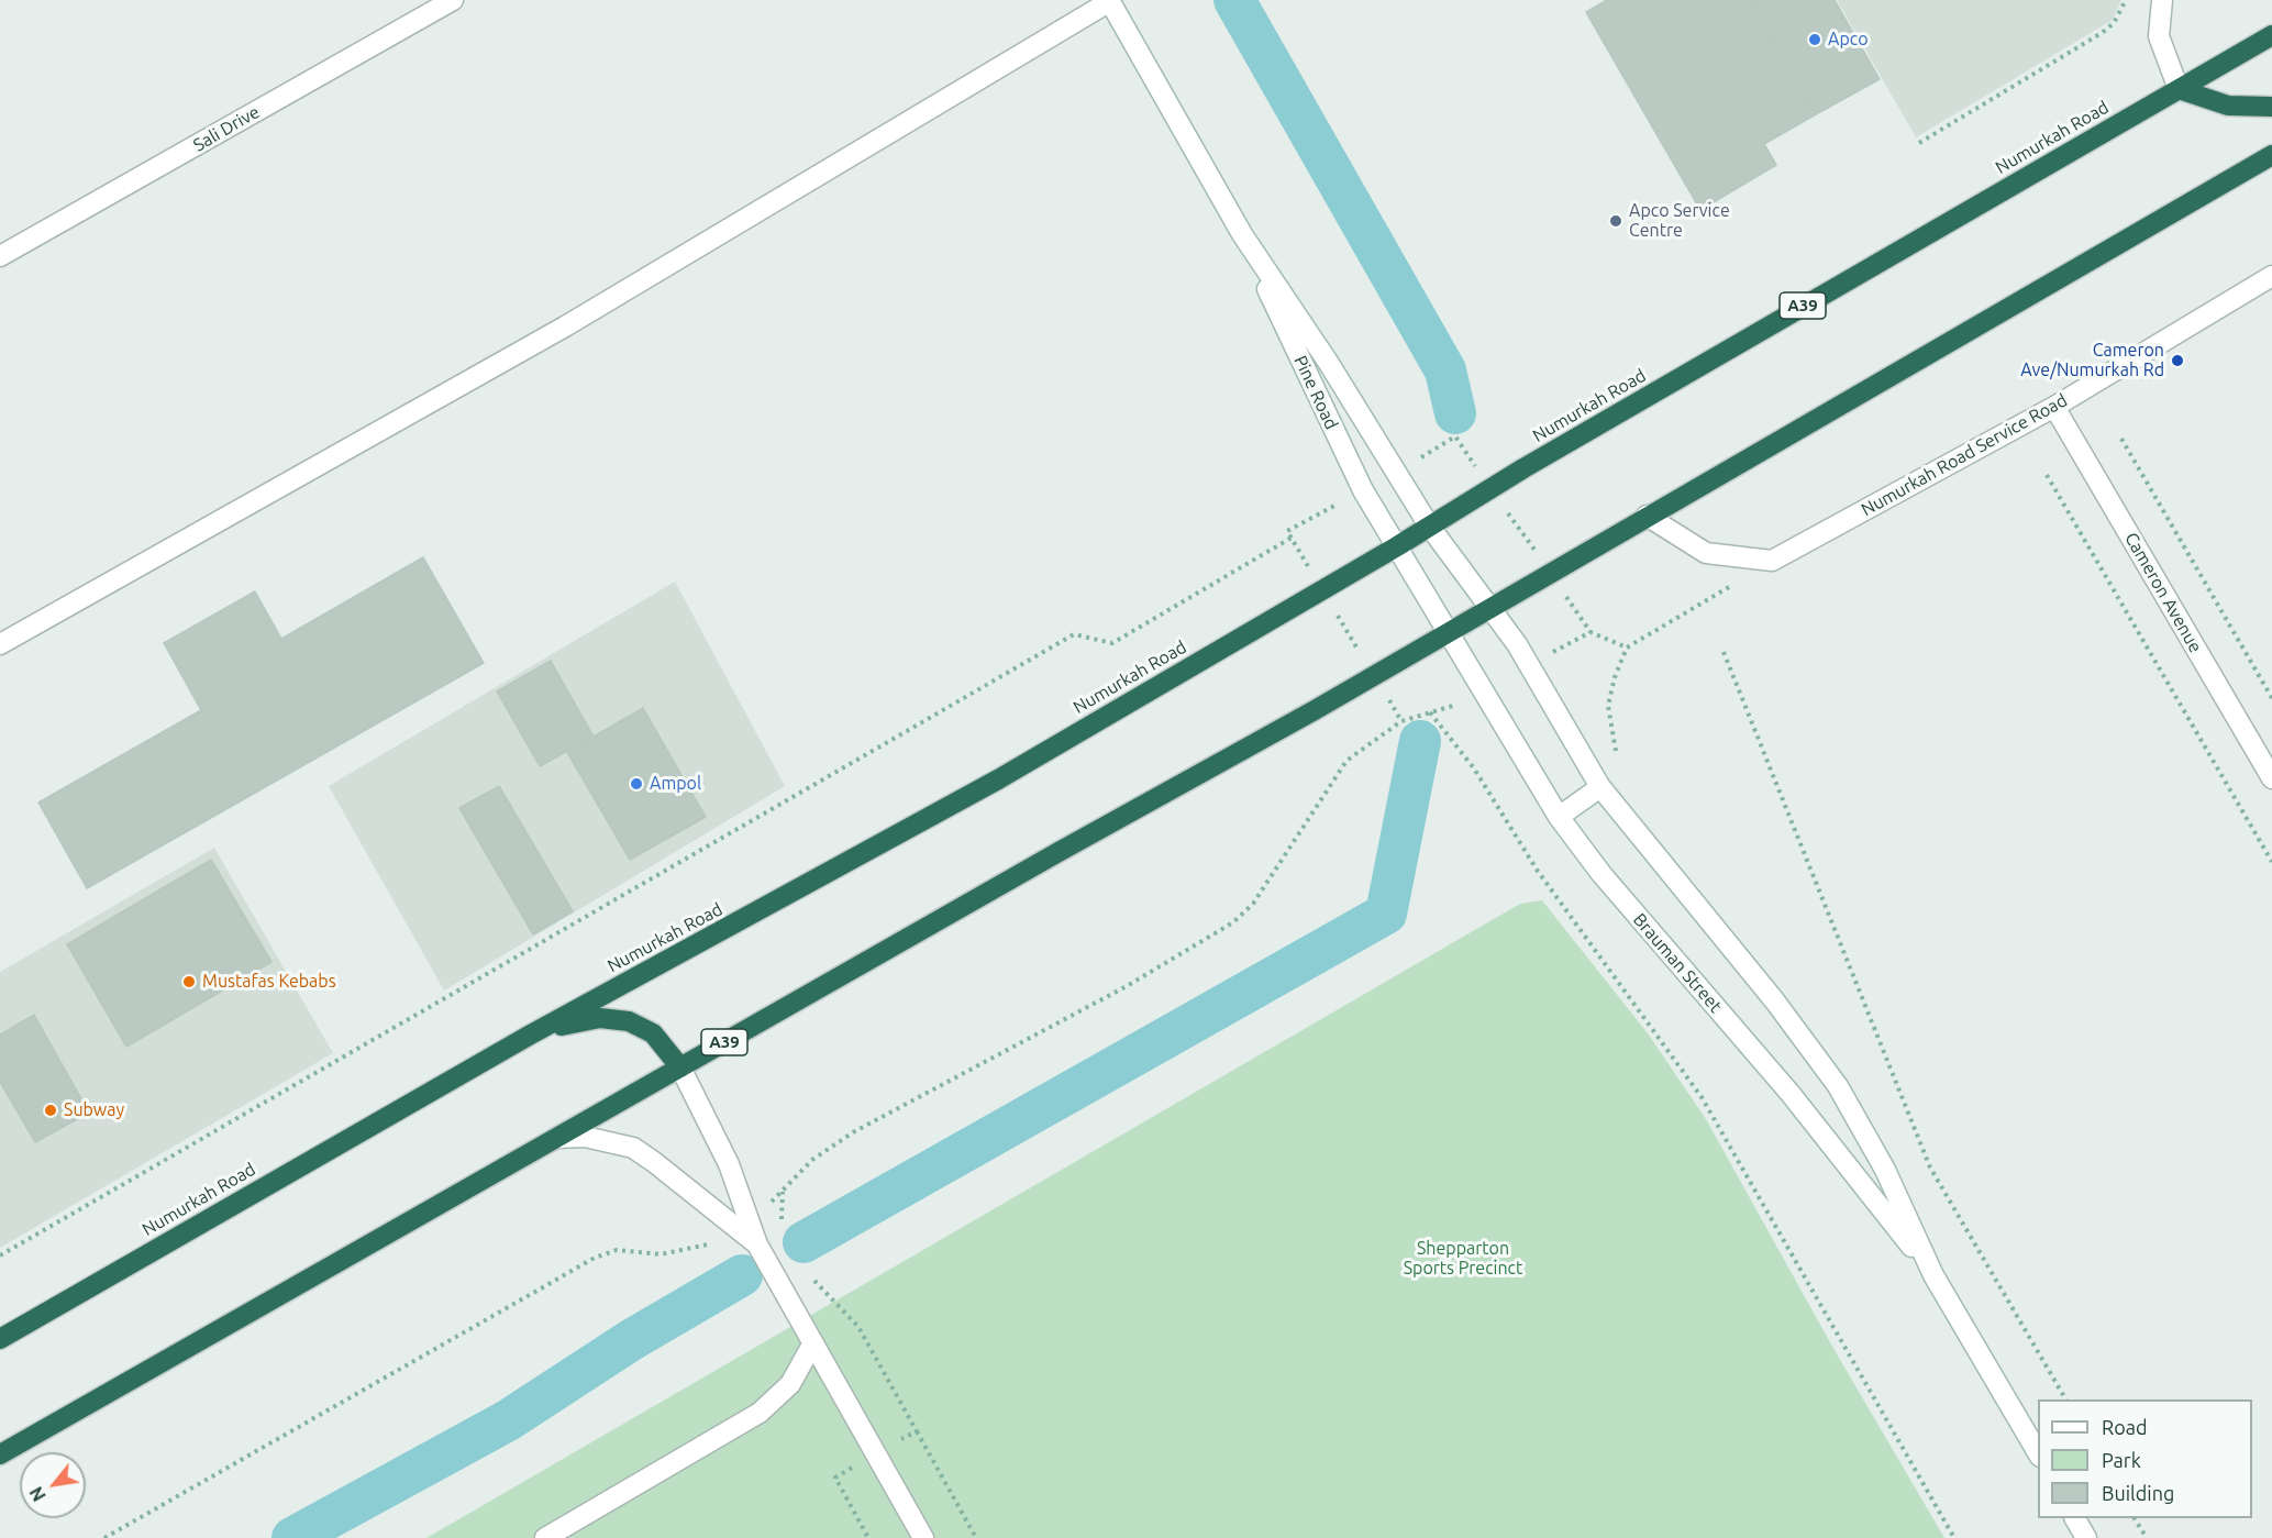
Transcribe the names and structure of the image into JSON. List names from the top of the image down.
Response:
{
  "streets": {
    "highway": ["Numurkah Road", "A39"],
    "street": [
      "Sali Drive",
      "Pine Road",
      "Numurkah Road Service Road",
      "Cameron Avenue",
      "Brauman Street"
    ]
  },
  "crossings": [
    ["Numurkah Road", "Pine Road"],
    ["A39", "Pine Road"],
    ["A39", "Brauman Street"],
    ["Pine Road", "Brauman Street"],
    ["Numurkah Road Service Road", "Cameron Avenue"]
  ],
  "parks": ["Shepparton Sports Precinct"],
  "places": [
    "Apco",
    "Apco Service Centre",
    "Cameron Ave/Numurkah Rd",
    "Ampol",
    "Mustafas Kebabs",
    "Subway"
  ],
  "legend": ["Road", "Park", "Building"],
  "north": "bottom left"
}
